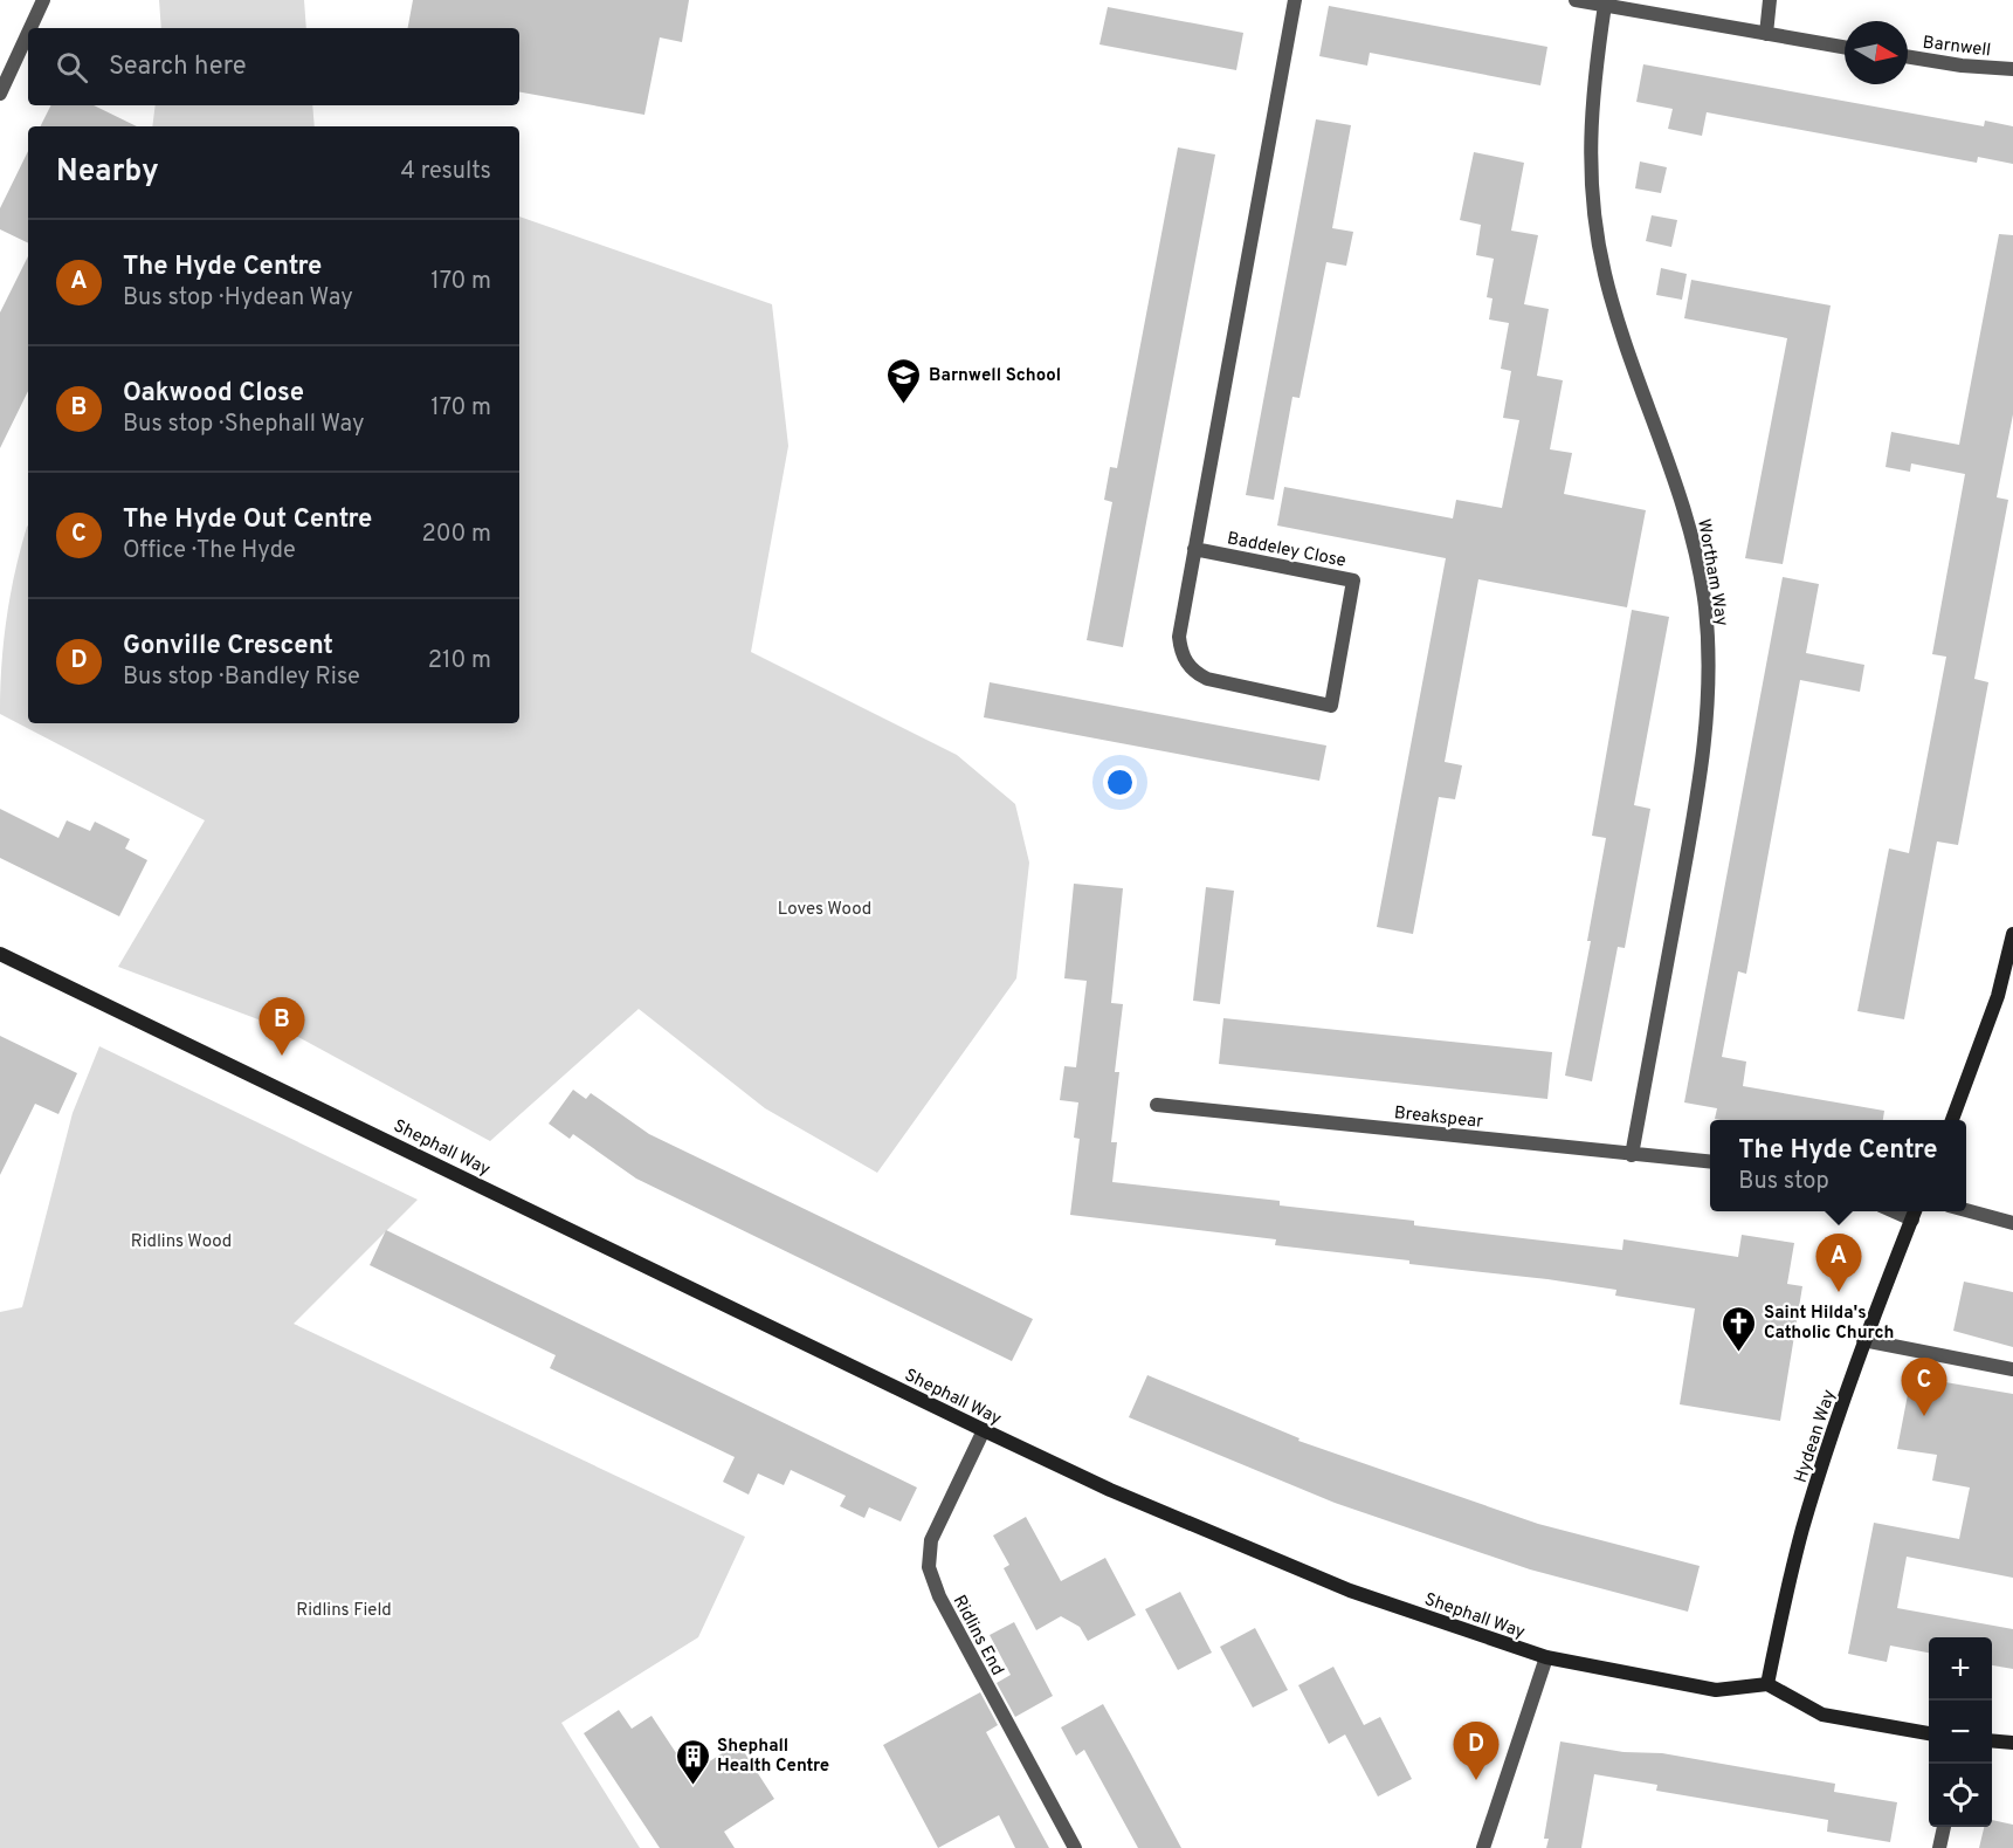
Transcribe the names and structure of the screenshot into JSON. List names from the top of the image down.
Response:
{
  "streets": {
    "street": [
      "Barnwell",
      "Baddeley Close",
      "Wortham Way",
      "Breakspear",
      "Shephall Way",
      "Hydean Way",
      "Ridlins End"
    ]
  },
  "crossings": [
    ["Wortham Way", "Breakspear"],
    ["Shephall Way", "Hydean Way"],
    ["Shephall Way", "Ridlins End"]
  ],
  "parks": ["Loves Wood", "Ridlins Wood", "Ridlins Field"],
  "places": {
    "school or university": ["Barnwell School"],
    "church": ["Saint Hilda's Catholic Church"],
    "building": ["Shephall Health Centre"]
  },
  "north": "right",
  "page": {
    "search": "Search here",
    "heading": ["Nearby", "4 results"],
    "list": [
      {
        "mark": "A",
        "name": "The Hyde Centre",
        "note": "Bus stop · Hydean Way",
        "value": "170 m"
      },
      {
        "mark": "B",
        "name": "Oakwood Close",
        "note": "Bus stop · Shephall Way",
        "value": "170 m"
      },
      {
        "mark": "C",
        "name": "The Hyde Out Centre",
        "note": "Office · The Hyde",
        "value": "200 m"
      },
      {
        "mark": "D",
        "name": "Gonville Crescent",
        "note": "Bus stop · Bandley Rise",
        "value": "210 m"
      }
    ],
    "pins": [
      "B",
      "A",
      "C",
      "D"
    ],
    "popup": ["The Hyde Centre", "Bus stop"],
    "map_buttons": ["+", "−"]
  }
}
